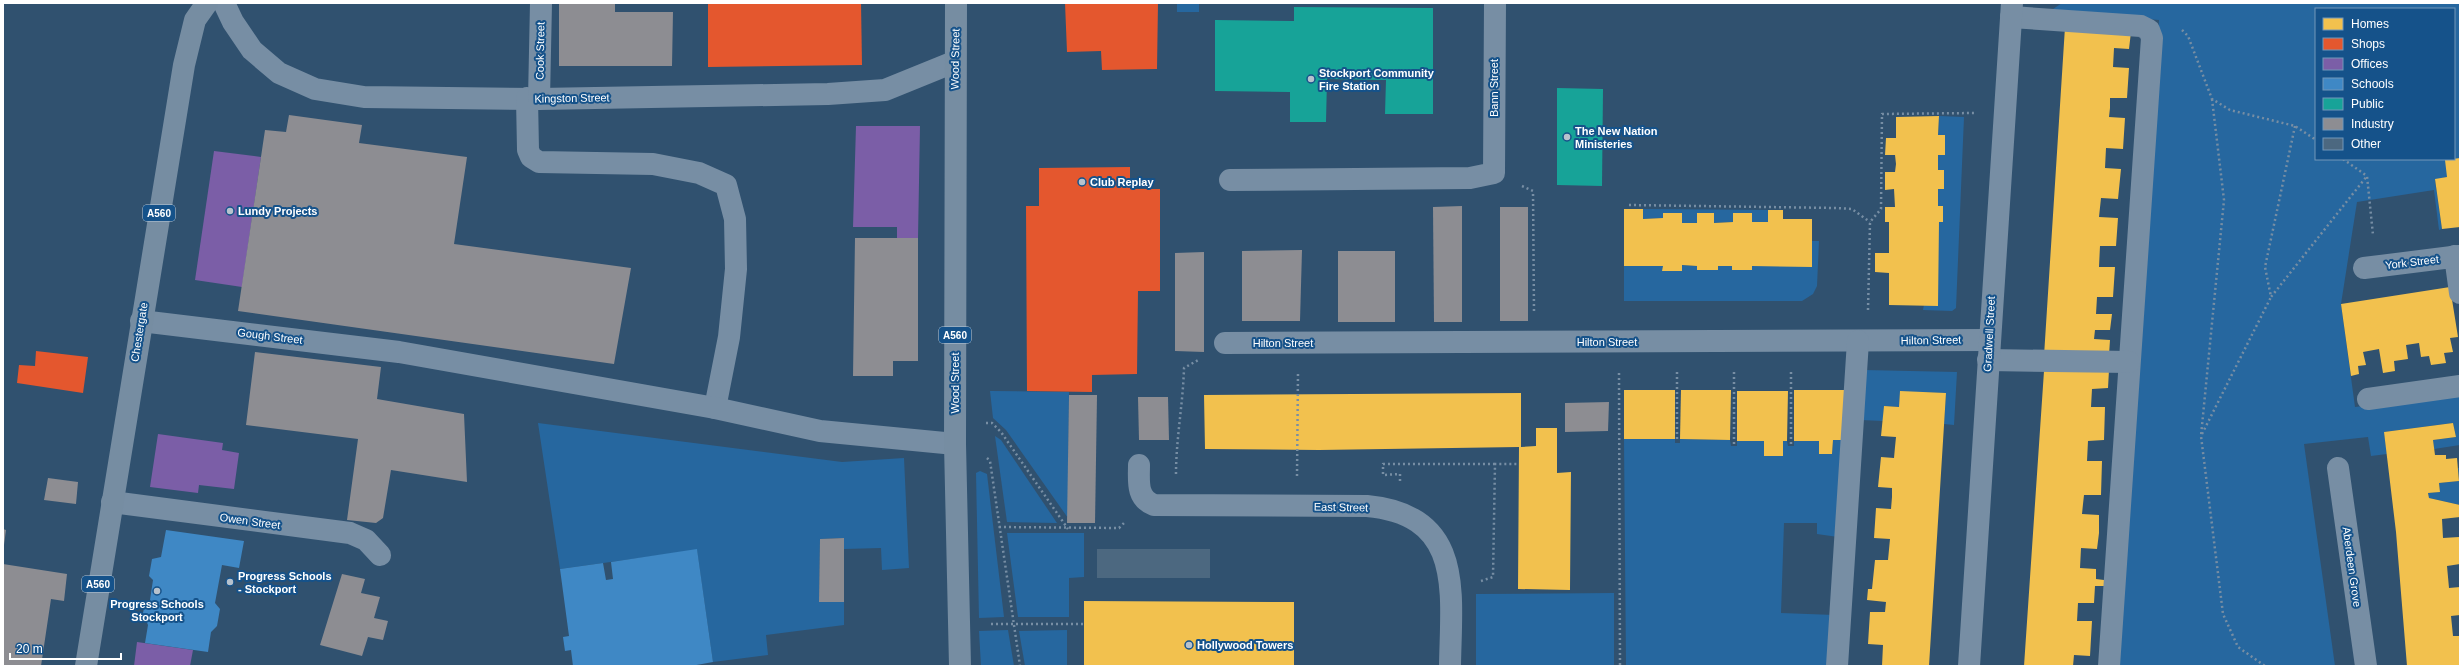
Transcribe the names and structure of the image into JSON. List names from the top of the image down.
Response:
{
  "streets": {
    "main road": ["Wood Street", "A560", "Chestergate"],
    "street": [
      "Cook Street",
      "Bann Street",
      "Kingston Street",
      "York Street",
      "Gradwell Street",
      "Gough Street",
      "Hilton Street",
      "East Street",
      "Owen Street",
      "Aberdeen Grove"
    ]
  },
  "crossings": [
    ["Cook Street", "Kingston Street"],
    ["Cook Street", "Gough Street"],
    ["Wood Street", "Kingston Street"],
    ["Wood Street", "Gough Street"],
    ["Chestergate", "Gough Street"],
    ["Chestergate", "Owen Street"],
    ["Gradwell Street", "Hilton Street"]
  ],
  "places": [
    "Stockport Community Fire Station",
    "The New Nation Ministeries",
    "Club Replay",
    "Lundy Projects",
    "Progress Schools - Stockport",
    "Progress Schools Stockport",
    "Hollywood Towers"
  ],
  "legend": [
    "Homes",
    "Shops",
    "Offices",
    "Schools",
    "Public",
    "Industry",
    "Other"
  ],
  "scale_bar": "20 m"
}
